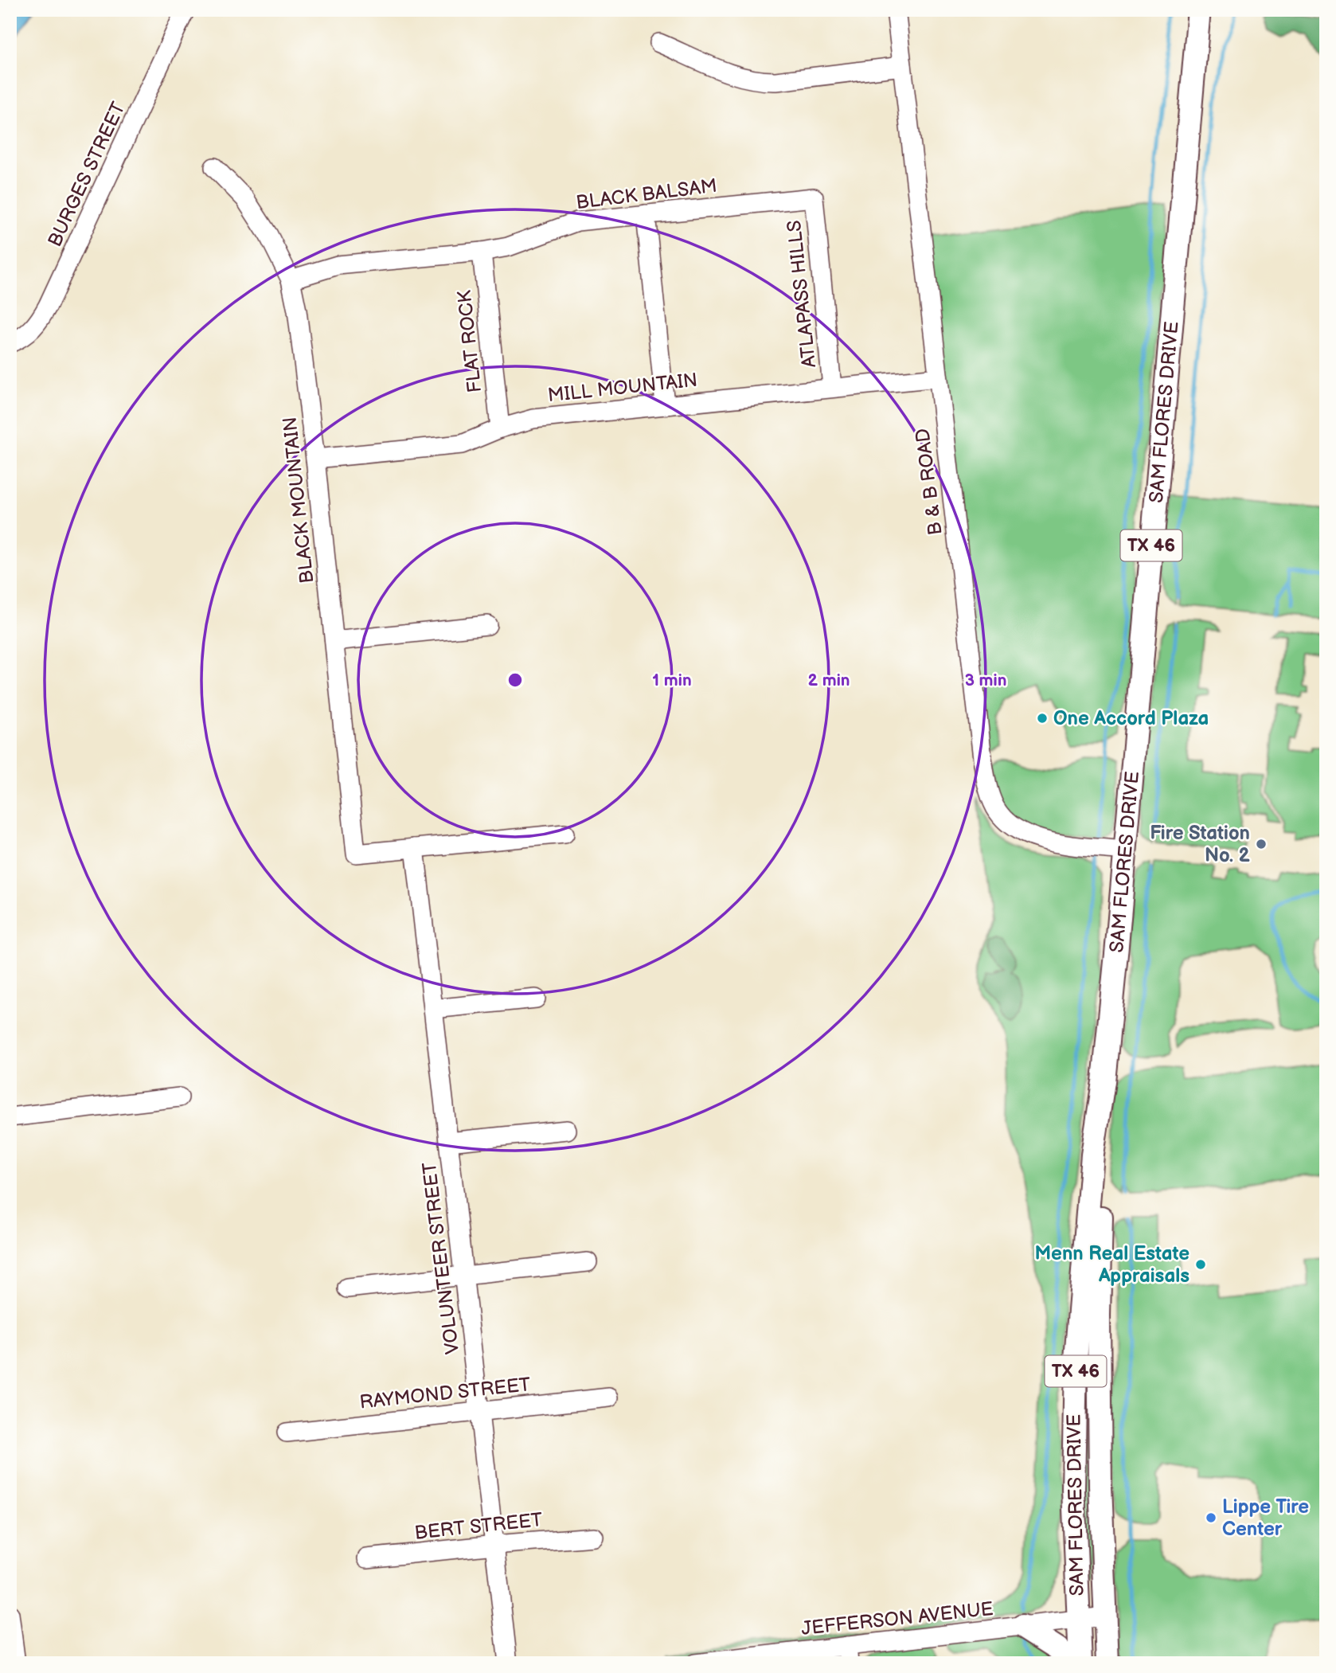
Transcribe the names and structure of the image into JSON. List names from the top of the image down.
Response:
{
  "streets": {
    "main road": ["SAM FLORES DRIVE", "TX 46"],
    "street": [
      "BURGES STREET",
      "BLACK BALSAM",
      "ATLAPASS HILLS",
      "FLAT ROCK",
      "MILL MOUNTAIN",
      "B & B ROAD",
      "BLACK MOUNTAIN",
      "VOLUNTEER STREET",
      "RAYMOND STREET",
      "BERT STREET",
      "JEFFERSON AVENUE"
    ]
  },
  "crossings": [
    ["BLACK BALSAM", "ATLAPASS HILLS"],
    ["BLACK BALSAM", "FLAT ROCK"],
    ["BLACK BALSAM", "BLACK MOUNTAIN"],
    ["ATLAPASS HILLS", "MILL MOUNTAIN"],
    ["FLAT ROCK", "MILL MOUNTAIN"],
    ["MILL MOUNTAIN", "B & B ROAD"],
    ["MILL MOUNTAIN", "BLACK MOUNTAIN"],
    ["SAM FLORES DRIVE", "B & B ROAD"],
    ["SAM FLORES DRIVE", "JEFFERSON AVENUE"],
    ["BLACK MOUNTAIN", "VOLUNTEER STREET"],
    ["VOLUNTEER STREET", "RAYMOND STREET"],
    ["VOLUNTEER STREET", "BERT STREET"]
  ],
  "places": [
    "One Accord Plaza",
    "Fire Station No. 2",
    "Menn Real Estate Appraisals",
    "Lippe Tire Center"
  ],
  "rings": ["1 min", "2 min", "3 min"]
}
